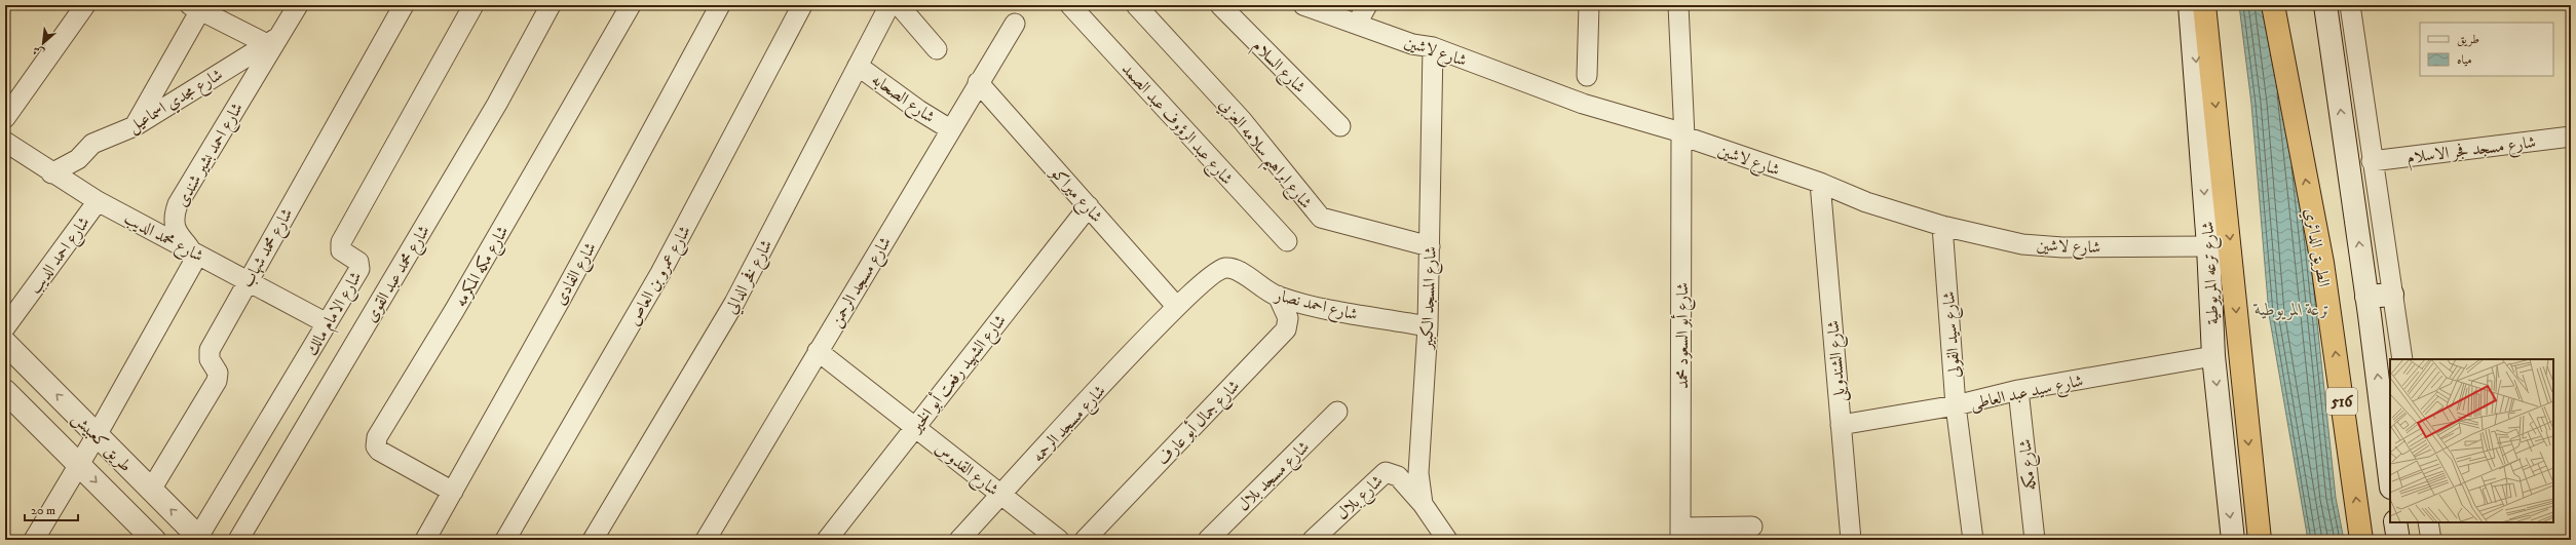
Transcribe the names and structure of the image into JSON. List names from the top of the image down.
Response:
{
  "streets": {
    "highway": ["الطريق الدائري", "516"],
    "main road": ["شارع ترعه المريوطية", "طريق كعبيش"],
    "street": [
      "شارع لاشين",
      "شارع السلام",
      "شارع الصحابه",
      "شارع مجدي اسماعيل",
      "شارع عبد الرؤوف عبد الصمد",
      "شارع مسجد فجر الاسلام",
      "شارع ابراهيم سلامه العزبي",
      "شارع احمد بشير شندى",
      "شارع ميراكو",
      "شارع محمد الديب",
      "شارع محمد شهاب",
      "شارع احمد الديب",
      "شارع مكه المكرمه",
      "شارع محمد عبد القوى",
      "شارع الفادى",
      "شارع عمرو بن العاص",
      "شارع فخر الدالي",
      "شارع مسجد الرحمن",
      "شارع المسجد الكبير",
      "شارع احمد نصار",
      "شارع الامام مالك",
      "شارع سيد الفولى",
      "شارع أبو السعود محمد",
      "شارع الشندويلى",
      "شارع الشهيد رفعت أبو الخير",
      "شارع سيد عبد العاطى",
      "شارع جمال أبو عارف",
      "شارع مسجد الرحمه",
      "شارع مكه",
      "شارع القدوس",
      "شارع مسجد بلال",
      "شارع بلال"
    ]
  },
  "crossings": [
    ["شارع لاشين", "شارع ترعه المريوطية"],
    ["شارع لاشين", "شارع المسجد الكبير"],
    ["شارع لاشين", "شارع سيد الفولى"],
    ["شارع لاشين", "شارع أبو السعود محمد"],
    ["شارع لاشين", "شارع الشندويلى"],
    ["شارع الصحابه", "شارع فخر الدالي"],
    ["شارع الصحابه", "شارع مسجد الرحمن"],
    ["شارع مجدي اسماعيل", "شارع احمد بشير شندى"],
    ["شارع مجدي اسماعيل", "شارع محمد الديب"],
    ["شارع ابراهيم سلامه العزبي", "شارع المسجد الكبير"],
    ["شارع احمد بشير شندى", "شارع محمد الديب"],
    ["شارع ميراكو", "شارع مسجد الرحمن"],
    ["شارع ميراكو", "شارع احمد نصار"],
    ["شارع ميراكو", "شارع الشهيد رفعت أبو الخير"],
    ["شارع ميراكو", "شارع مسجد الرحمه"],
    ["شارع محمد الديب", "شارع محمد شهاب"],
    ["شارع محمد الديب", "شارع احمد الديب"],
    ["شارع محمد الديب", "شارع الامام مالك"],
    ["شارع محمد شهاب", "طريق كعبيش"],
    ["شارع مكه المكرمه", "شارع الفادى"],
    ["شارع ترعه المريوطية", "شارع سيد عبد العاطى"],
    ["شارع مسجد الرحمن", "شارع القدوس"],
    ["شارع المسجد الكبير", "شارع احمد نصار"],
    ["شارع المسجد الكبير", "شارع بلال"],
    ["شارع احمد نصار", "شارع جمال أبو عارف"],
    ["شارع احمد نصار", "شارع مسجد الرحمه"],
    ["شارع الامام مالك", "طريق كعبيش"],
    ["شارع سيد الفولى", "شارع سيد عبد العاطى"],
    ["شارع الشندويلى", "شارع سيد عبد العاطى"],
    ["شارع الشهيد رفعت أبو الخير", "شارع القدوس"],
    ["شارع سيد عبد العاطى", "شارع مكه"],
    ["شارع مسجد الرحمه", "شارع القدوس"]
  ],
  "water": ["ترعة المريوطية"],
  "legend": ["طريق", "مياه"],
  "scale_bar": "20 m",
  "north": "bottom left"
}
